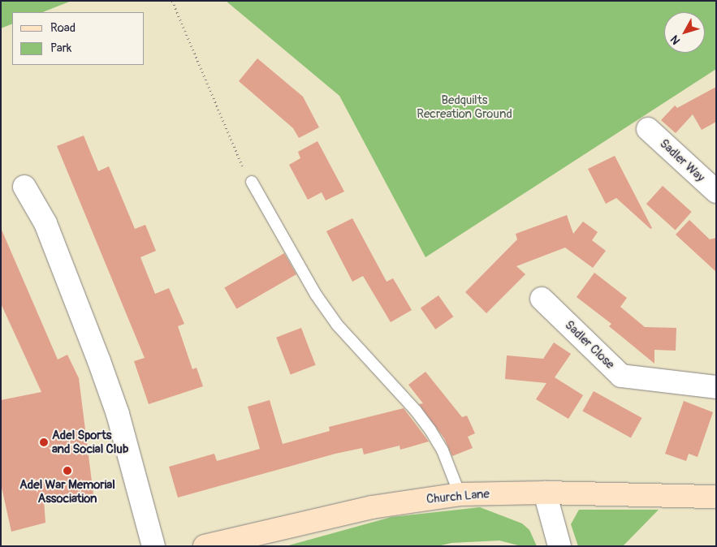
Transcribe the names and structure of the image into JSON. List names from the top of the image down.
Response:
{
  "streets": {
    "street": ["Sadler Way", "Sadler Close", "Church Lane"]
  },
  "parks": ["Bedquilts Recreation Ground"],
  "places": ["Adel Sports and Social Club", "Adel War Memorial Association"],
  "legend": ["Road", "Park"],
  "north": "bottom left"
}
